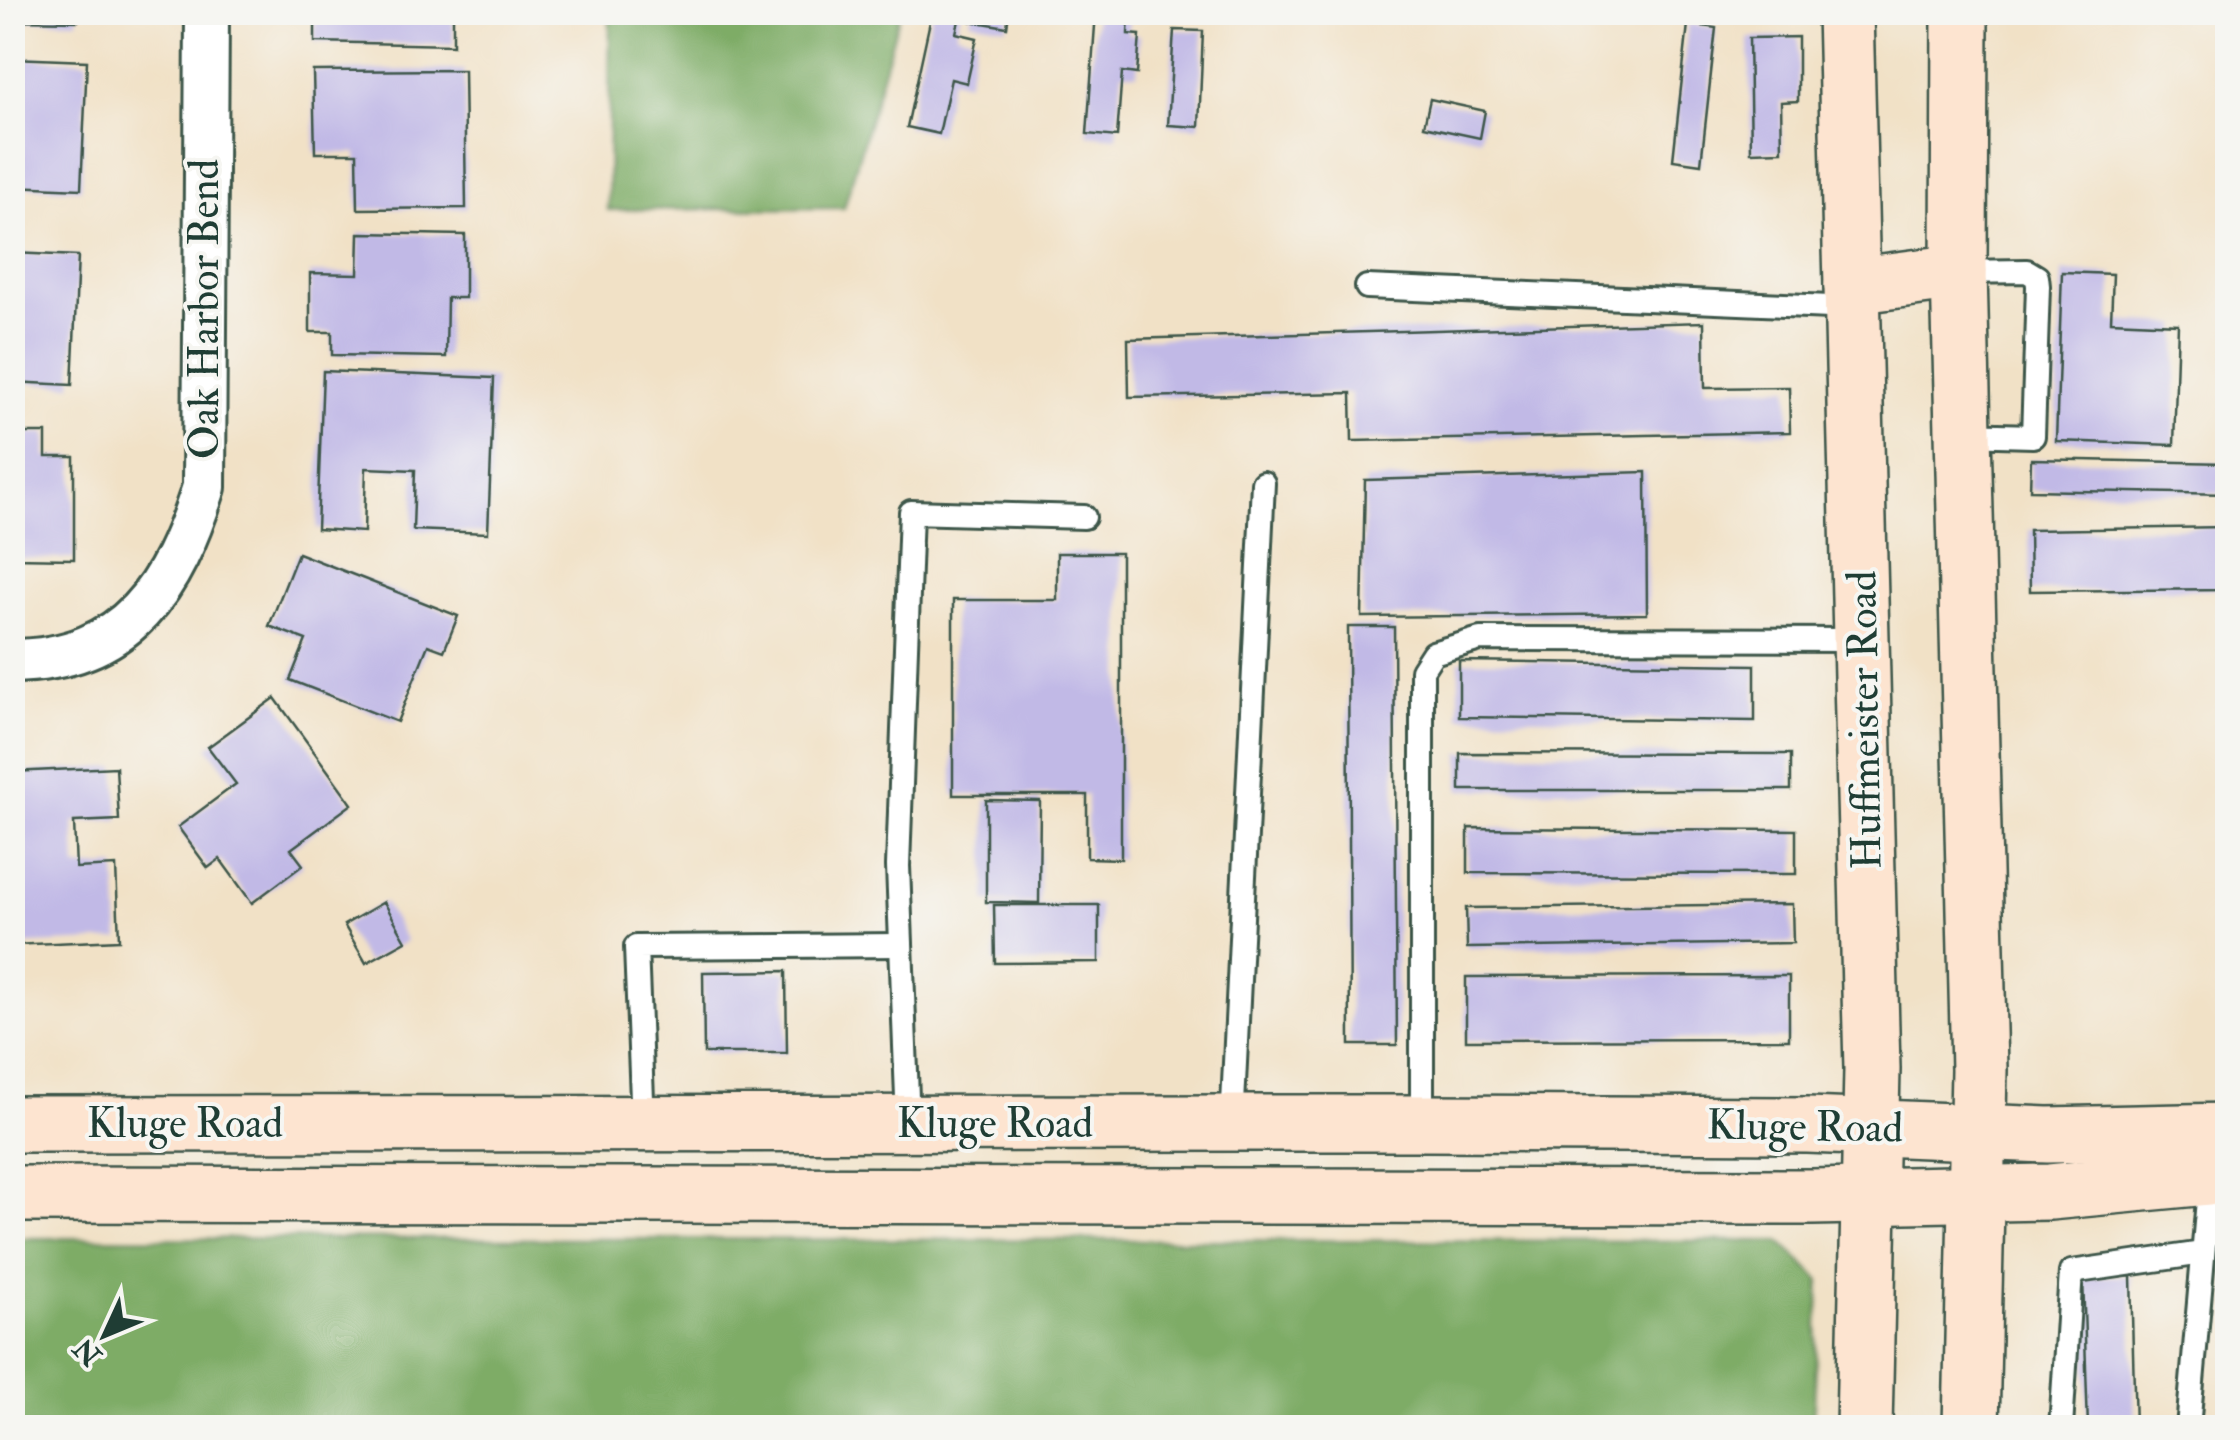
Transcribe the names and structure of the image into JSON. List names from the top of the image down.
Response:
{
  "streets": {
    "main road": ["Huffmeister Road", "Kluge Road"],
    "street": ["Oak Harbor Bend"]
  },
  "crossings": [
    ["Huffmeister Road", "Kluge Road"]
  ],
  "north": "bottom left"
}
